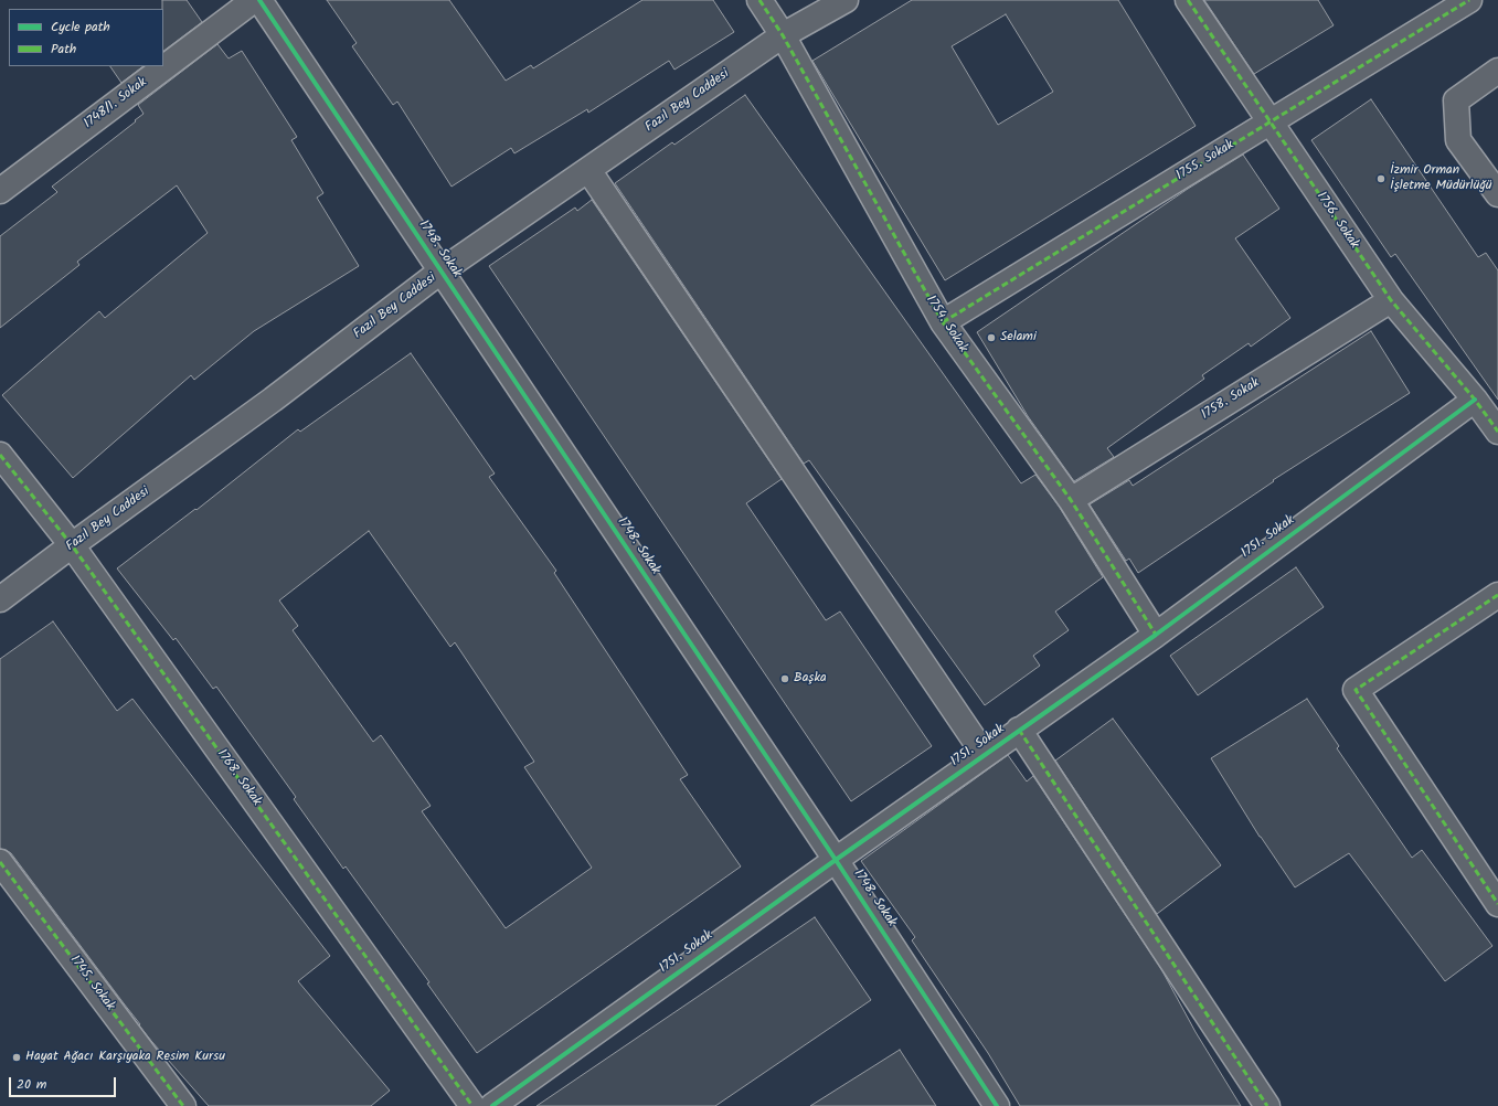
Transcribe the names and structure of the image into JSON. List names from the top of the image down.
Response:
{
  "streets": {
    "street": [
      "Fazıl Bey Caddesi",
      "1748/1. Sokak",
      "1755. Sokak",
      "1756. Sokak",
      "1748. Sokak",
      "1754. Sokak",
      "1758. Sokak",
      "1751. Sokak",
      "1768. Sokak",
      "1745. Sokak"
    ]
  },
  "crossings": [
    ["Fazıl Bey Caddesi", "1748. Sokak"],
    ["Fazıl Bey Caddesi", "1754. Sokak"],
    ["Fazıl Bey Caddesi", "1768. Sokak"],
    ["1755. Sokak", "1756. Sokak"],
    ["1755. Sokak", "1754. Sokak"],
    ["1756. Sokak", "1758. Sokak"],
    ["1756. Sokak", "1751. Sokak"],
    ["1748. Sokak", "1751. Sokak"],
    ["1754. Sokak", "1758. Sokak"],
    ["1754. Sokak", "1751. Sokak"]
  ],
  "places": [
    "İzmir Orman İşletme Müdürlüğü",
    "Selami",
    "Başka",
    "Hayat Ağacı Karşıyaka Resim Kursu"
  ],
  "legend": ["Cycle path", "Path"],
  "scale_bar": "20 m"
}
